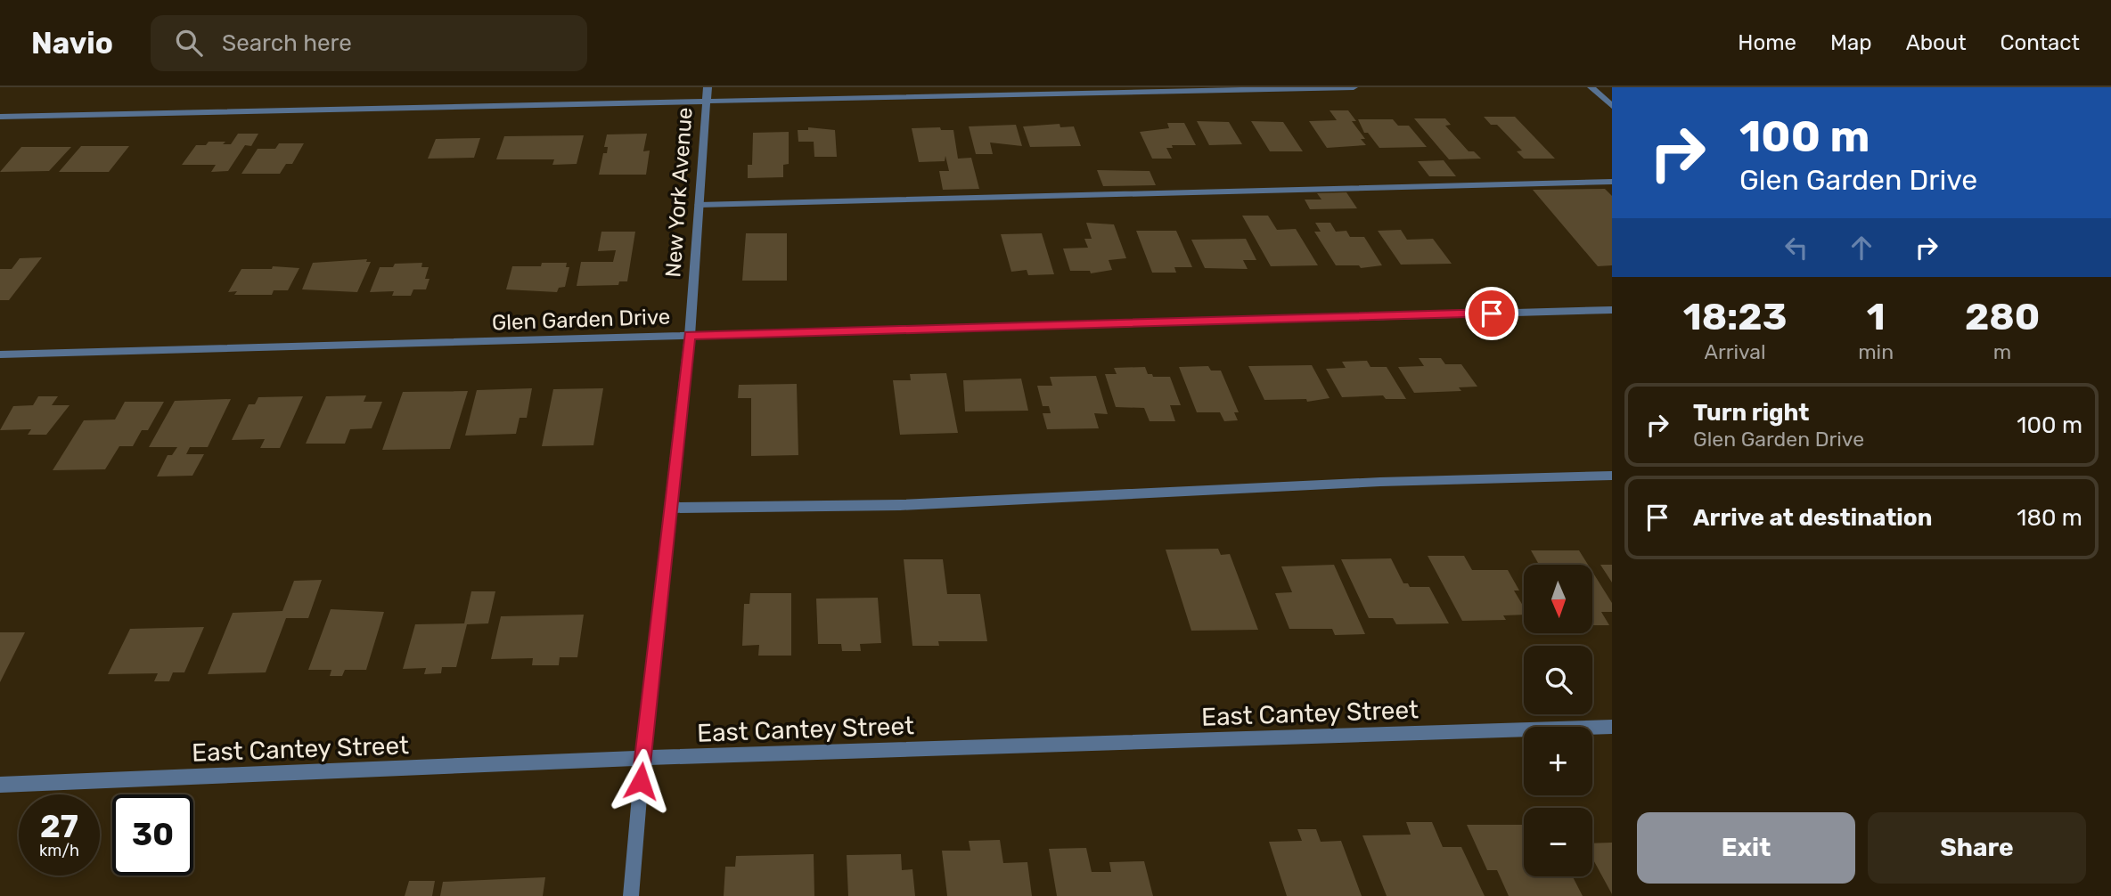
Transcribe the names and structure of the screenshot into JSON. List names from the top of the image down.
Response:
{
  "streets": {
    "street": ["New York Avenue", "Glen Garden Drive", "East Cantey Street"]
  },
  "crossings": [
    ["New York Avenue", "Glen Garden Drive"],
    ["New York Avenue", "East Cantey Street"]
  ],
  "north": "bottom",
  "page": {
    "header": "Navio",
    "search": "Search here",
    "nav": [
      "Home",
      "Map",
      "About",
      "Contact"
    ],
    "turn": ["100 m", "Glen Garden Drive"],
    "eta": [
      "18:23",
      "Arrival",
      "1",
      "min",
      "280",
      "m"
    ],
    "list": [
      {
        "name": "Turn right",
        "note": "Glen Garden Drive",
        "value": "100 m"
      },
      {
        "name": "Arrive at destination",
        "value": "180 m"
      }
    ],
    "map_buttons": ["+", "−"],
    "speed": "27 km/h",
    "limit": "30",
    "buttons": ["Exit", "Share"]
  }
}
